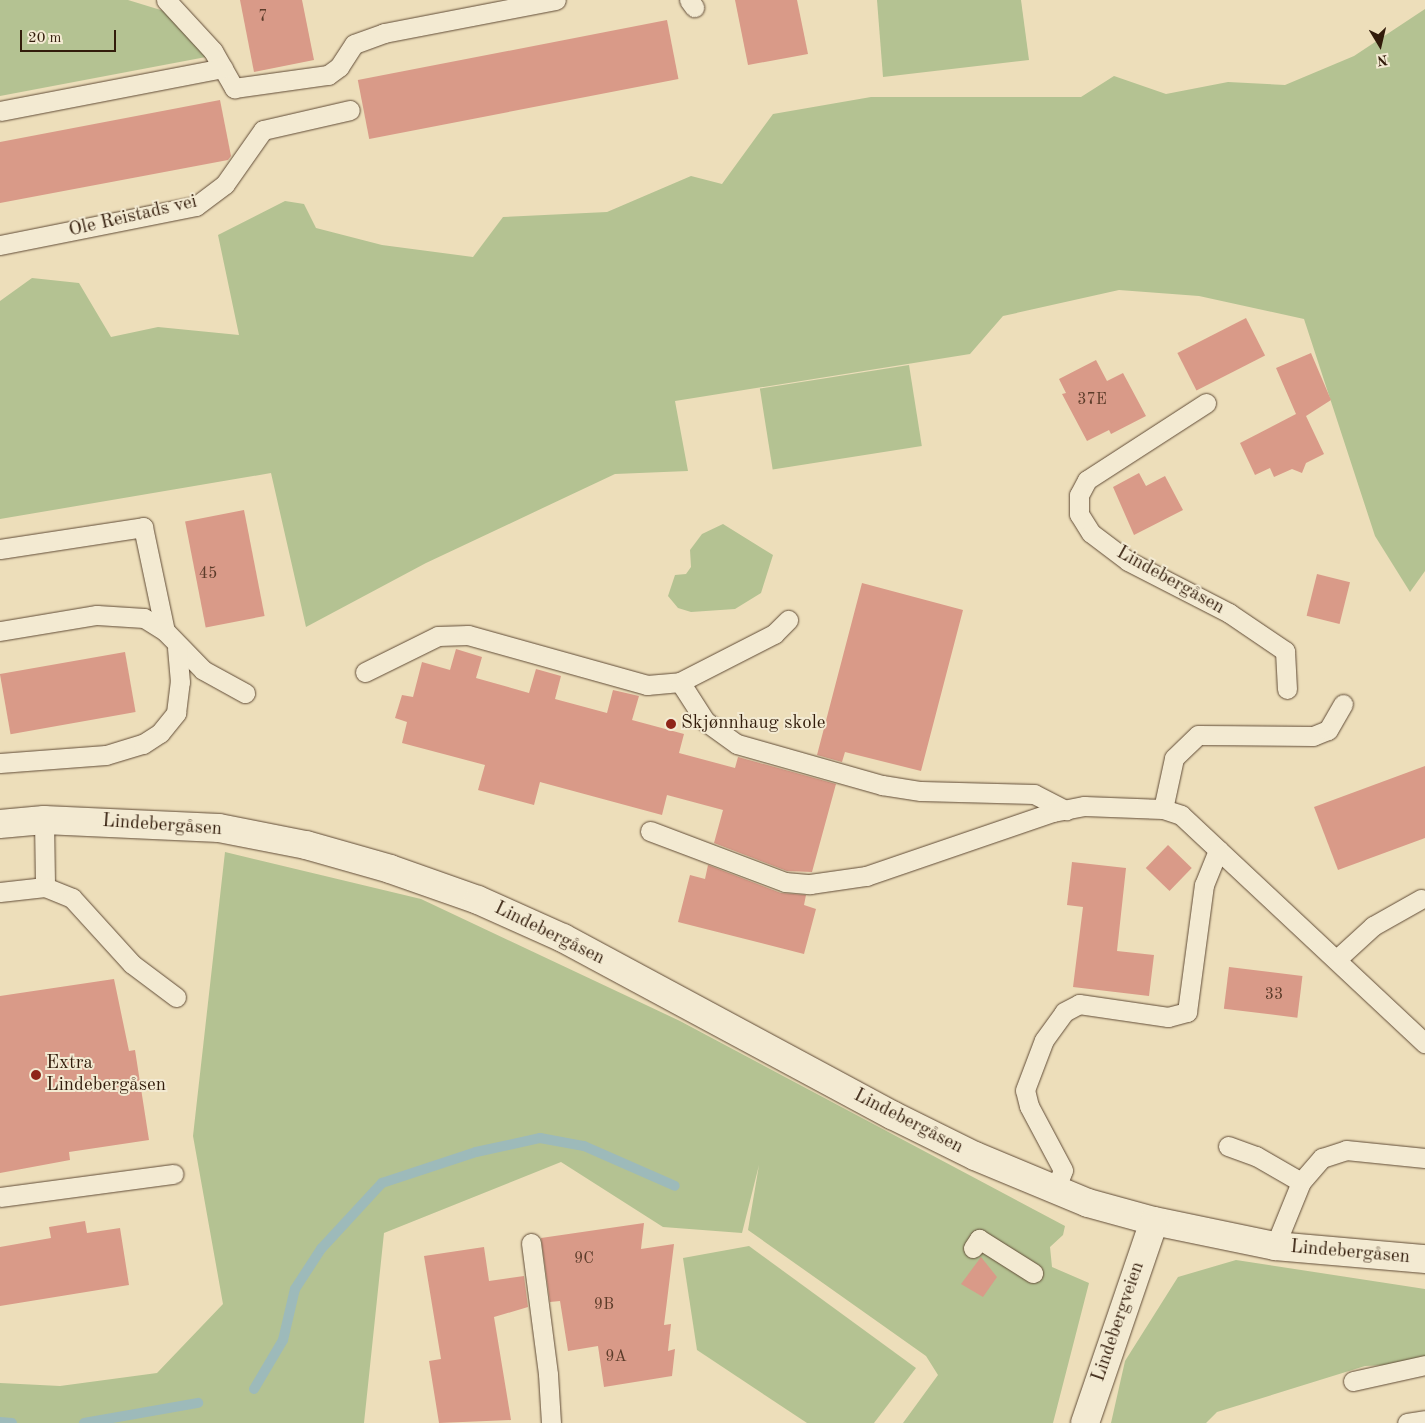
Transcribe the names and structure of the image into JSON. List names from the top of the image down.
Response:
{
  "streets": {
    "street": ["Lindebergåsen", "Lindebergveien"],
    "lane": ["Ole Reistads vei"]
  },
  "crossings": [
    ["Lindebergåsen", "Lindebergveien"]
  ],
  "places": ["Skjønnhaug skole", "Extra Lindebergåsen"],
  "house_numbers": [
    "7",
    "37E",
    "45",
    "33",
    "9C",
    "9B",
    "9A"
  ],
  "scale_bar": "20 m",
  "north": "bottom"
}
